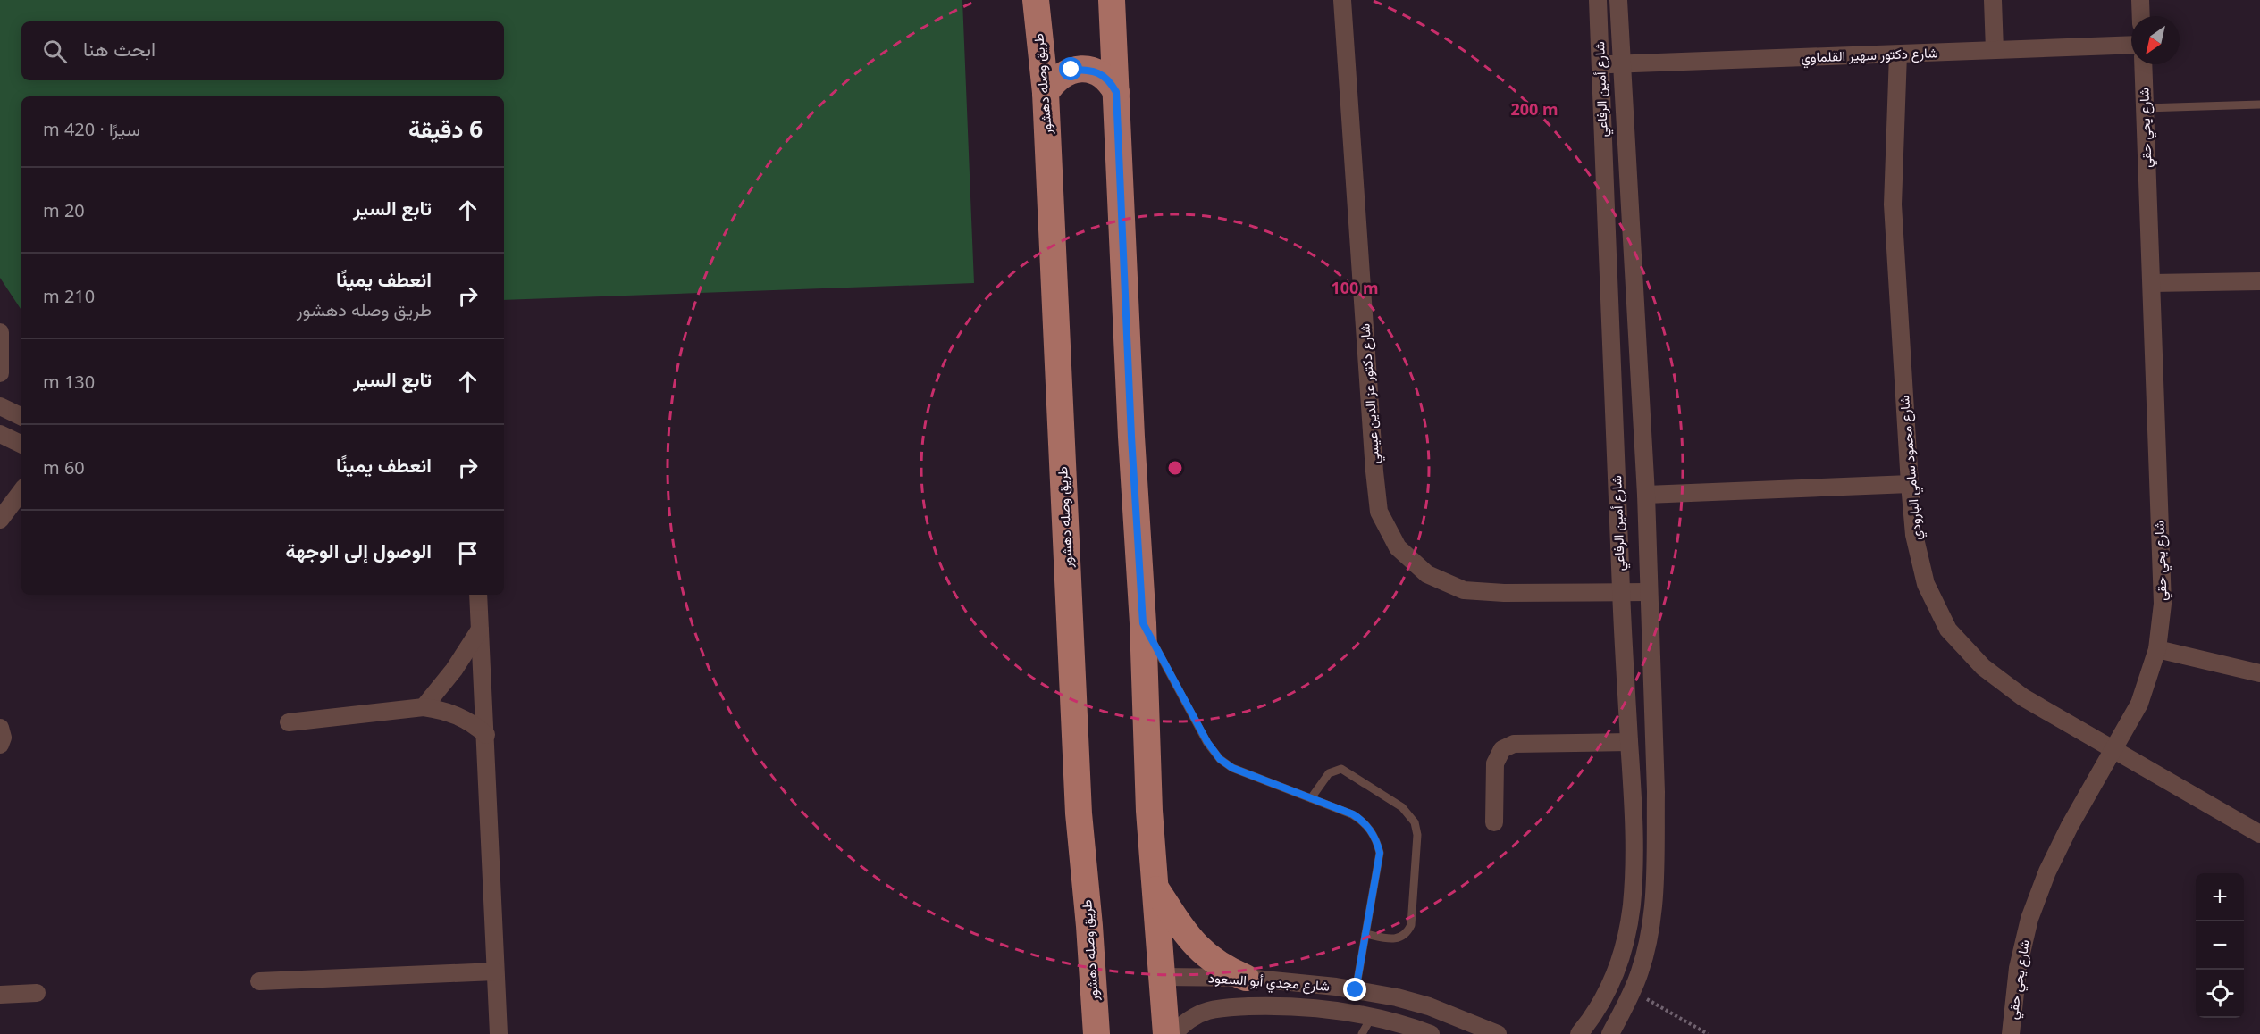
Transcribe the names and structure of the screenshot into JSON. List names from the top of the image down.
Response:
{
  "streets": {
    "main road": ["طريق وصله دهشور"],
    "street": [
      "شارع دكتور سهير القلماوي",
      "شارع أمين الرفاعي",
      "شارع يحي حقي",
      "شارع دكتور عز الدين عيسي",
      "شارع محمود سامي البارودي",
      "شارع مجدي أبو السعود"
    ]
  },
  "crossings": [
    ["شارع دكتور سهير القلماوي", "شارع أمين الرفاعي"],
    ["شارع دكتور سهير القلماوي", "شارع محمود سامي البارودي"],
    ["شارع أمين الرفاعي", "شارع دكتور عز الدين عيسي"],
    ["شارع يحي حقي", "شارع محمود سامي البارودي"]
  ],
  "north": "bottom left",
  "page": {
    "search": "ابحث هنا",
    "heading": ["6 دقيقة", "سيرًا · 420 m"],
    "list": [
      ["تابع السير", "20 m"],
      ["انعطف يمينًا", "طريق وصله دهشور", "210 m"],
      ["تابع السير", "130 m"],
      ["انعطف يمينًا", "60 m"],
      "الوصول إلى الوجهة"
    ],
    "map_buttons": ["+", "−"]
  },
  "rings": ["200 m", "100 m"]
}
